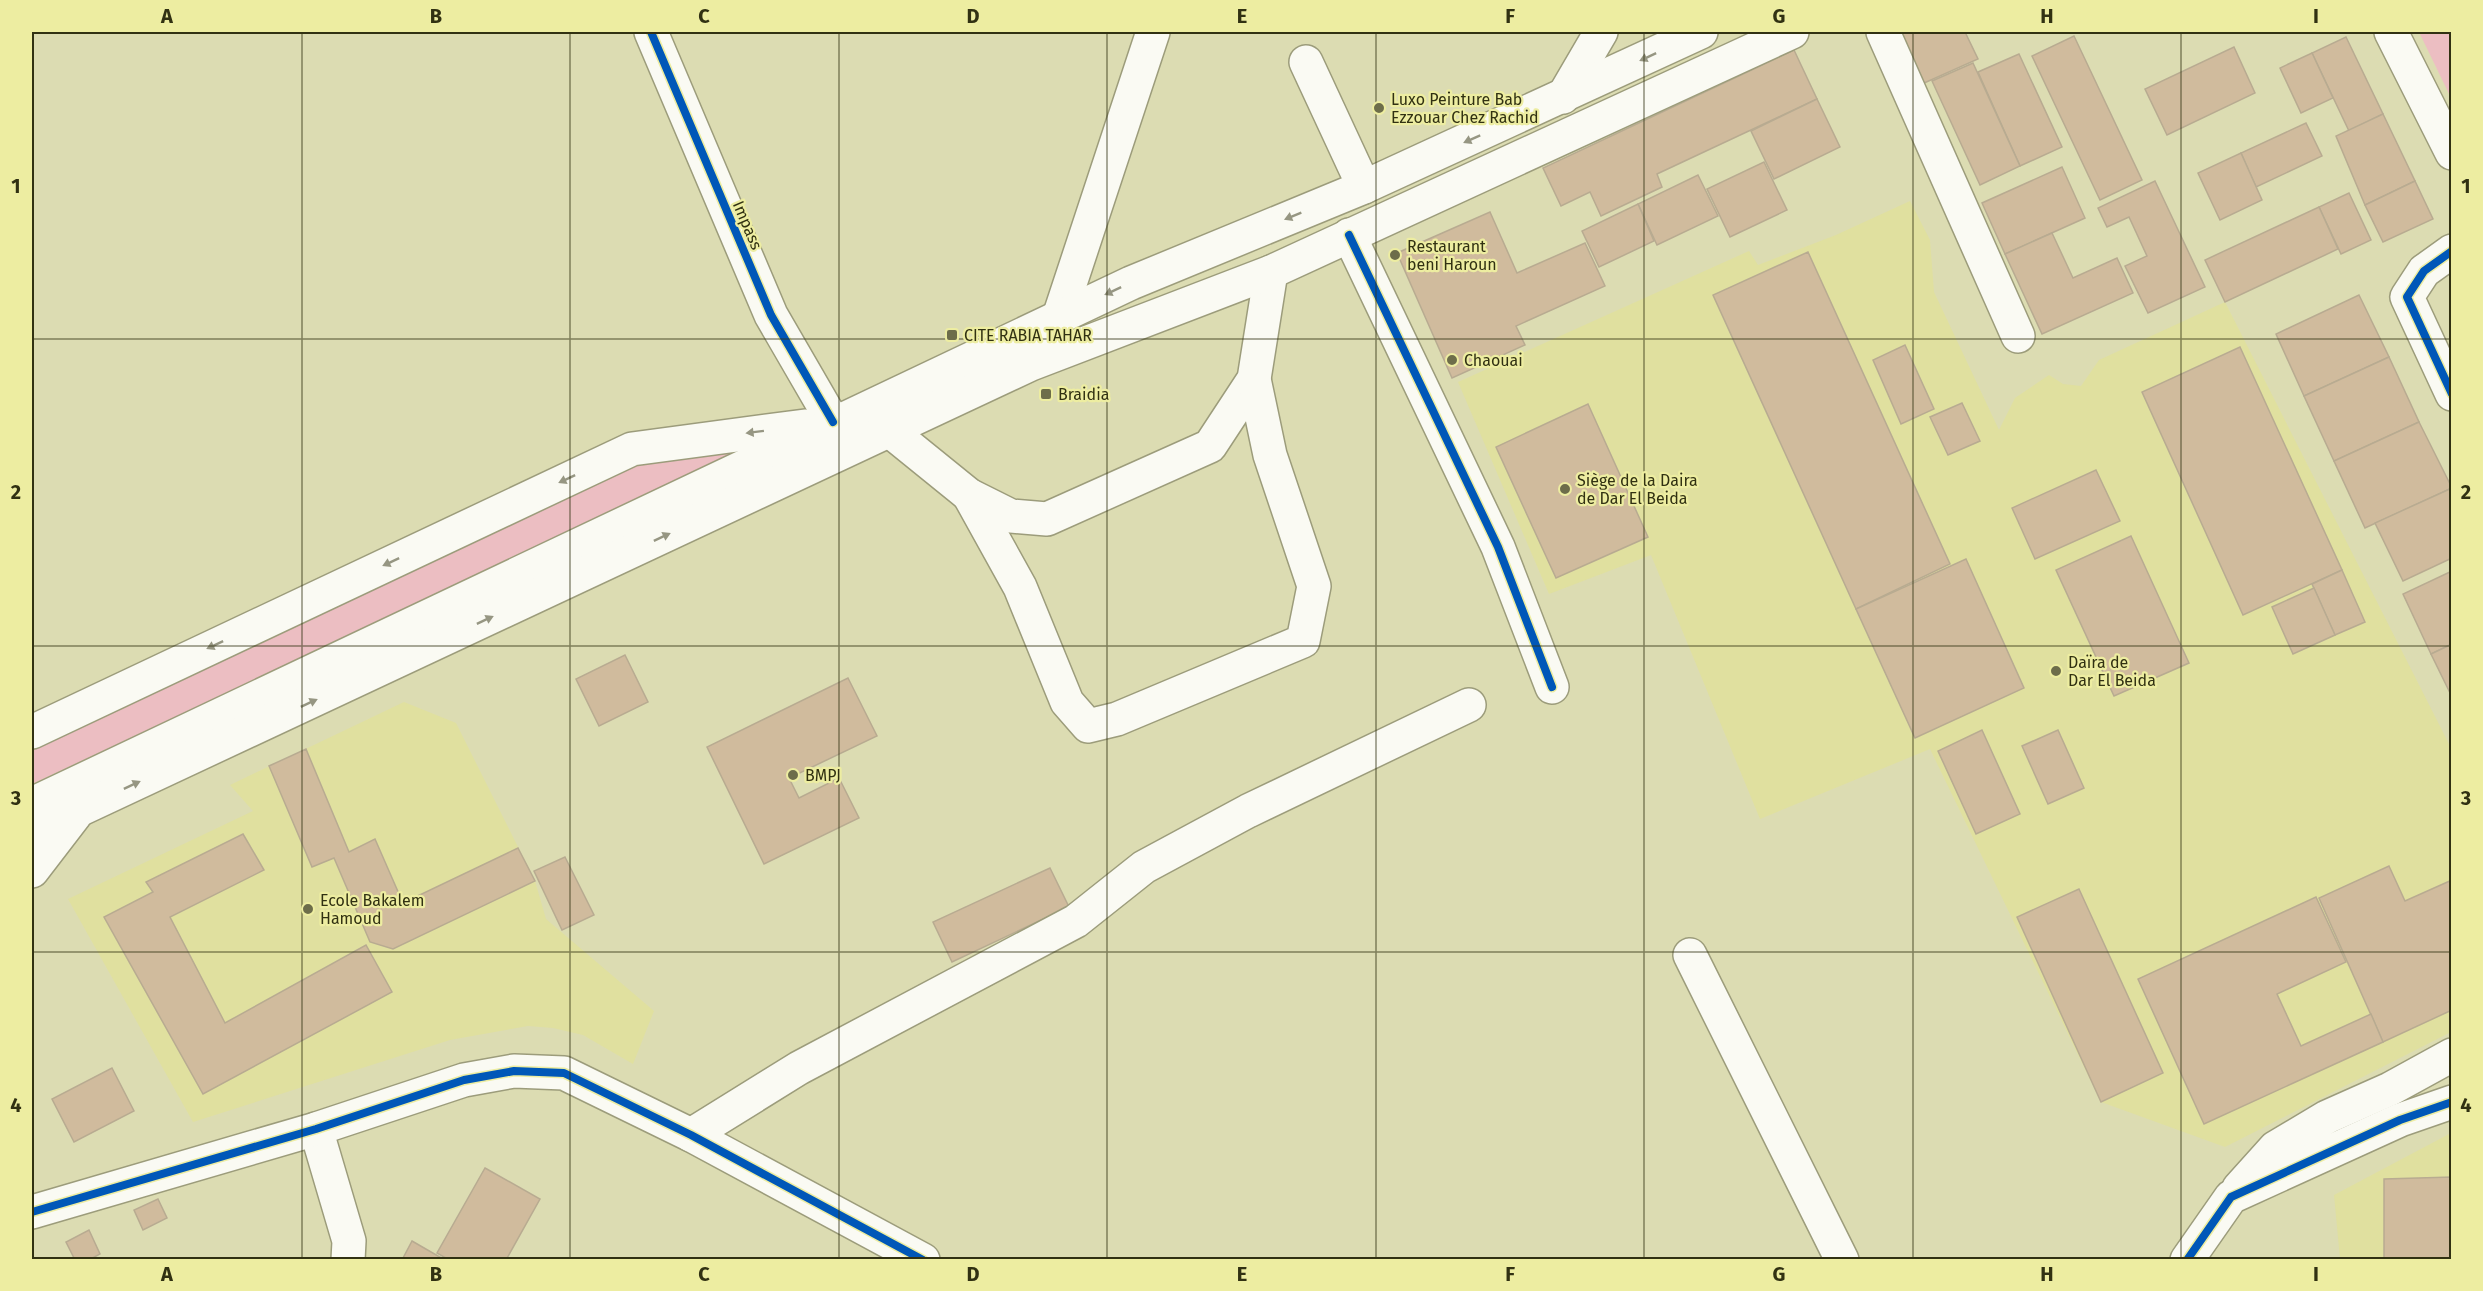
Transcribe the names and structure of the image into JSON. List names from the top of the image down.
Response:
{
  "streets": {
    "main road": ["Impass"]
  },
  "places": {
    "other": [
      "Luxo Peinture Bab Ezzouar Chez Rachid",
      "Restaurant beni Haroun",
      "Chaouai",
      "Siège de la Daira de Dar El Beida",
      "Daïra de Dar El Beida",
      "BMPJ",
      "Ecole Bakalem Hamoud"
    ],
    "transit": ["CITE RABIA TAHAR", "Braidia"]
  },
  "grid": {
    "columns": [
      "A",
      "B",
      "C",
      "D",
      "E",
      "F",
      "G",
      "H",
      "I"
    ],
    "rows": [
      "1",
      "2",
      "3",
      "4"
    ]
  }
}
